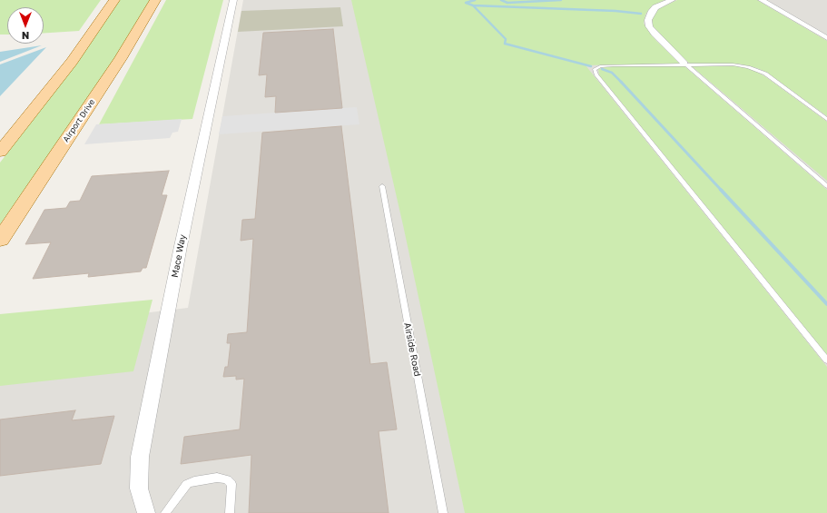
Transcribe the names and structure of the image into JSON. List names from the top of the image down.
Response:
{
  "streets": {
    "main road": ["Airport Drive"],
    "street": ["Mace Way"],
    "lane": ["Airside Road"]
  },
  "north": "bottom"
}
